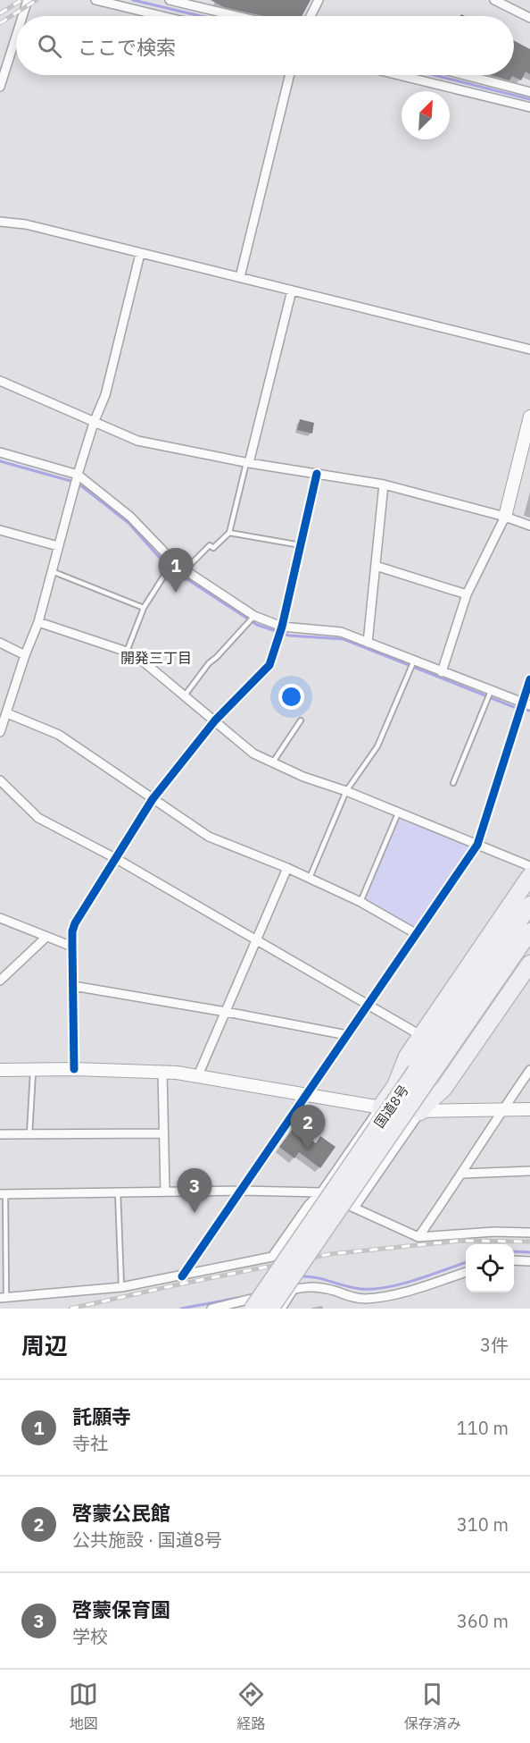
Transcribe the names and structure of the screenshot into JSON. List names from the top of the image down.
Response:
{
  "streets": {
    "highway": ["国道8号"]
  },
  "districts": ["開発三丁目"],
  "north": "top right",
  "page": {
    "search": "ここで検索",
    "pins": ["1", "2", "3"],
    "heading": ["周辺", "3件"],
    "list": [
      {
        "mark": "1",
        "name": "託願寺",
        "note": "寺社",
        "value": "110 m"
      },
      {
        "mark": "2",
        "name": "啓蒙公民館",
        "note": "公共施設 · 国道8号",
        "value": "310 m"
      },
      {
        "mark": "3",
        "name": "啓蒙保育園",
        "note": "学校",
        "value": "360 m"
      }
    ],
    "nav": ["地図", "経路", "保存済み"]
  }
}
